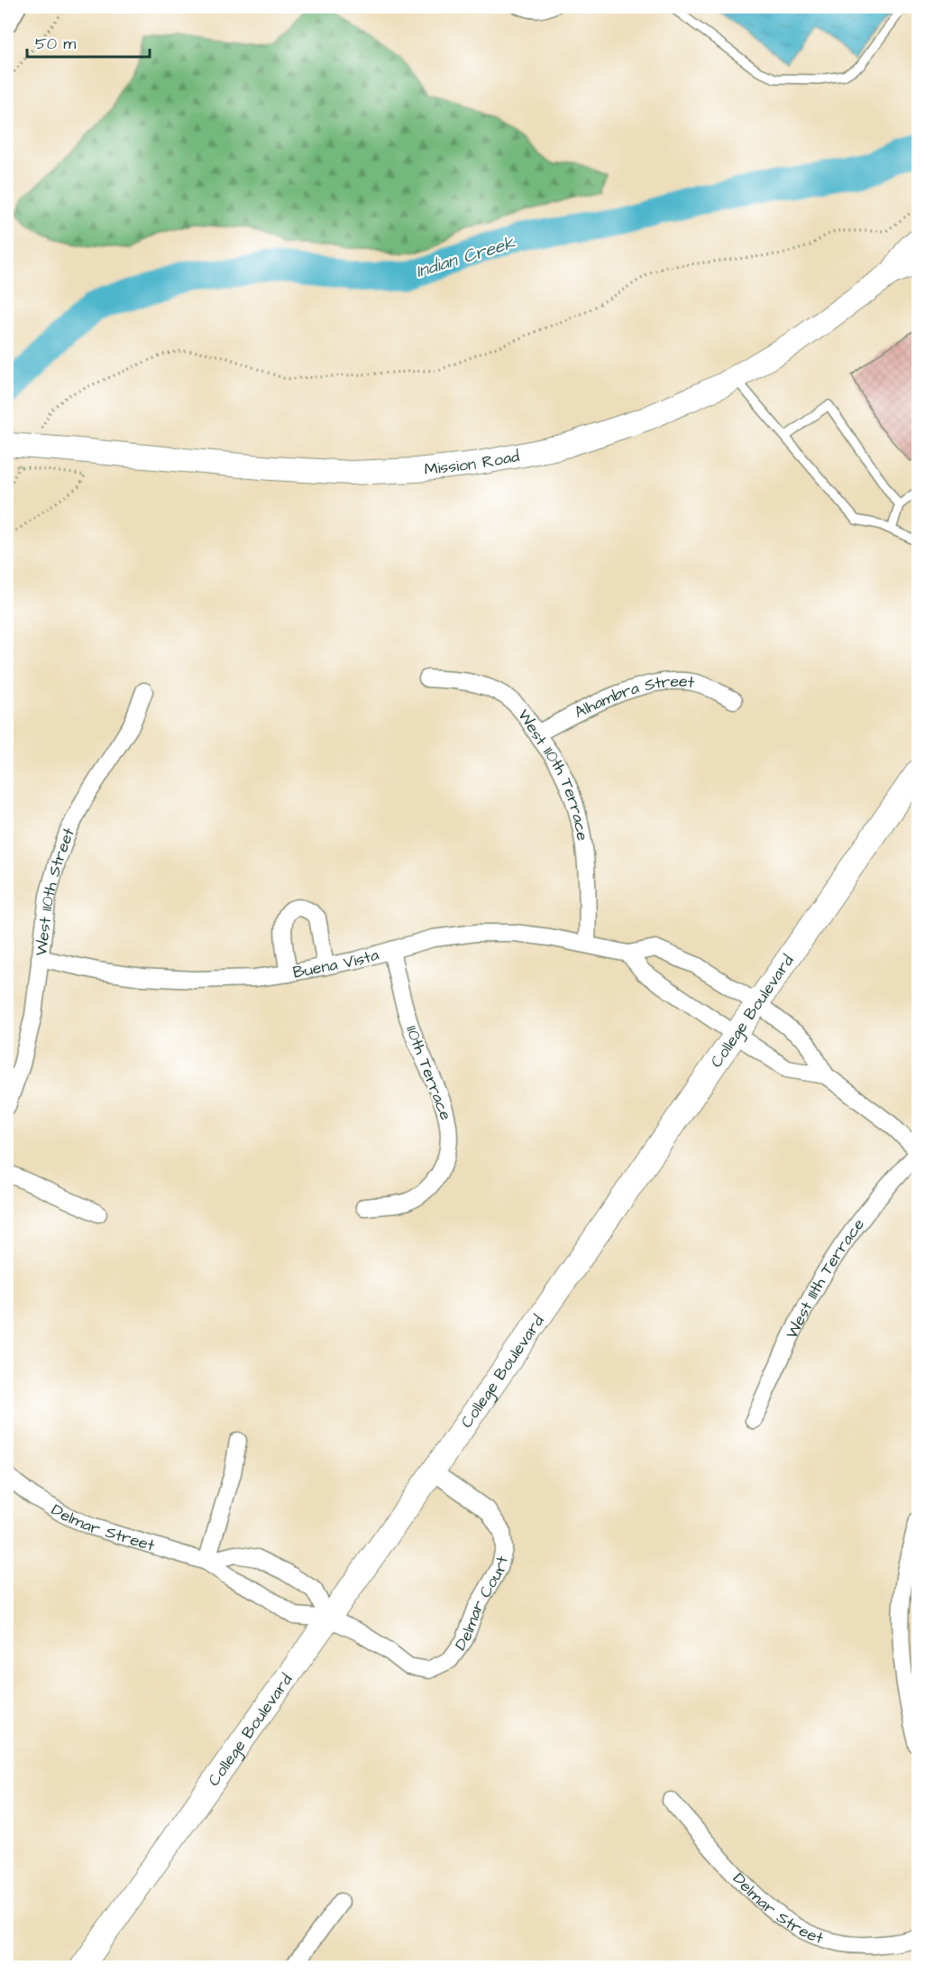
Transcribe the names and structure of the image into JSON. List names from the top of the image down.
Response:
{
  "streets": {
    "main road": ["Mission Road", "College Boulevard"],
    "street": [
      "Alhambra Street",
      "West 110th Terrace",
      "West 110th Street",
      "Buena Vista",
      "110th Terrace",
      "West 111th Terrace",
      "Delmar Street",
      "Delmar Court"
    ]
  },
  "crossings": [
    ["Alhambra Street", "West 110th Terrace"],
    ["West 110th Terrace", "Buena Vista"],
    ["West 110th Street", "Buena Vista"],
    ["Buena Vista", "College Boulevard"],
    ["Buena Vista", "110th Terrace"],
    ["College Boulevard", "Delmar Street"],
    ["College Boulevard", "Delmar Court"],
    ["Delmar Street", "Delmar Court"]
  ],
  "water": ["Indian Creek"],
  "scale_bar": "50 m"
}
